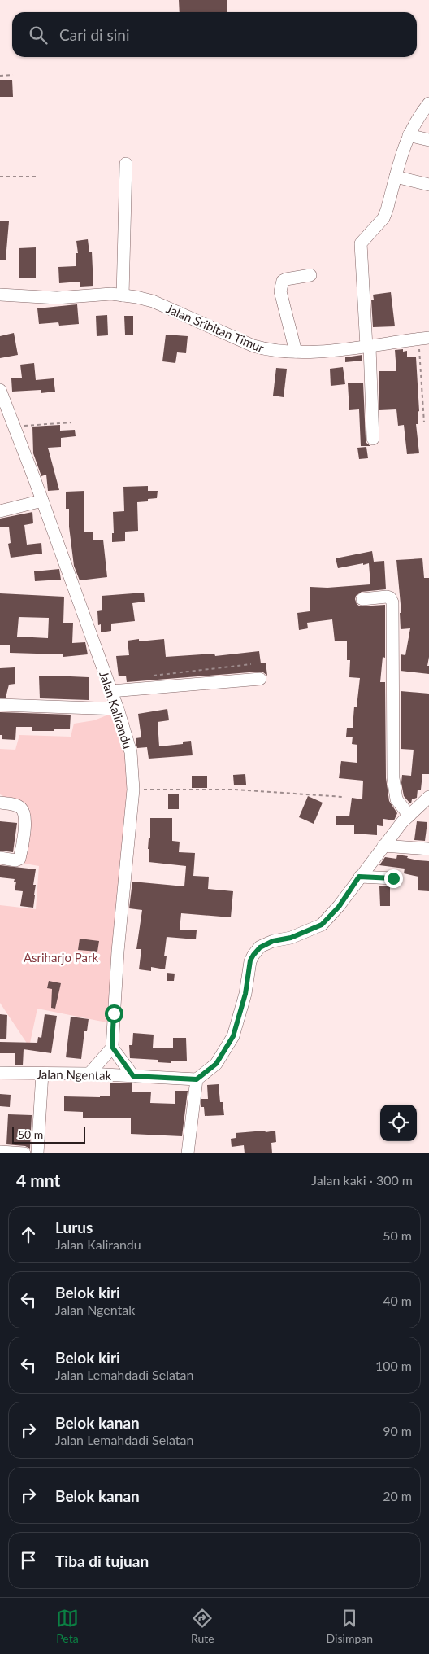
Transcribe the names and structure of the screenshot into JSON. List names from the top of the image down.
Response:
{
  "streets": {
    "street": ["Jalan Sribitan Timur", "Jalan Kalirandu", "Jalan Ngentak"]
  },
  "parks": ["Asriharjo Park"],
  "scale_bar": "50 m",
  "page": {
    "search": "Cari di sini",
    "scale": "50 m",
    "heading": ["4 mnt", "Jalan kaki · 300 m"],
    "list": [
      ["Lurus", "Jalan Kalirandu", "50 m"],
      ["Belok kiri", "Jalan Ngentak", "40 m"],
      ["Belok kiri", "Jalan Lemahdadi Selatan", "100 m"],
      ["Belok kanan", "Jalan Lemahdadi Selatan", "90 m"],
      ["Belok kanan", "20 m"],
      "Tiba di tujuan"
    ],
    "nav": ["Peta", "Rute", "Disimpan"]
  }
}
